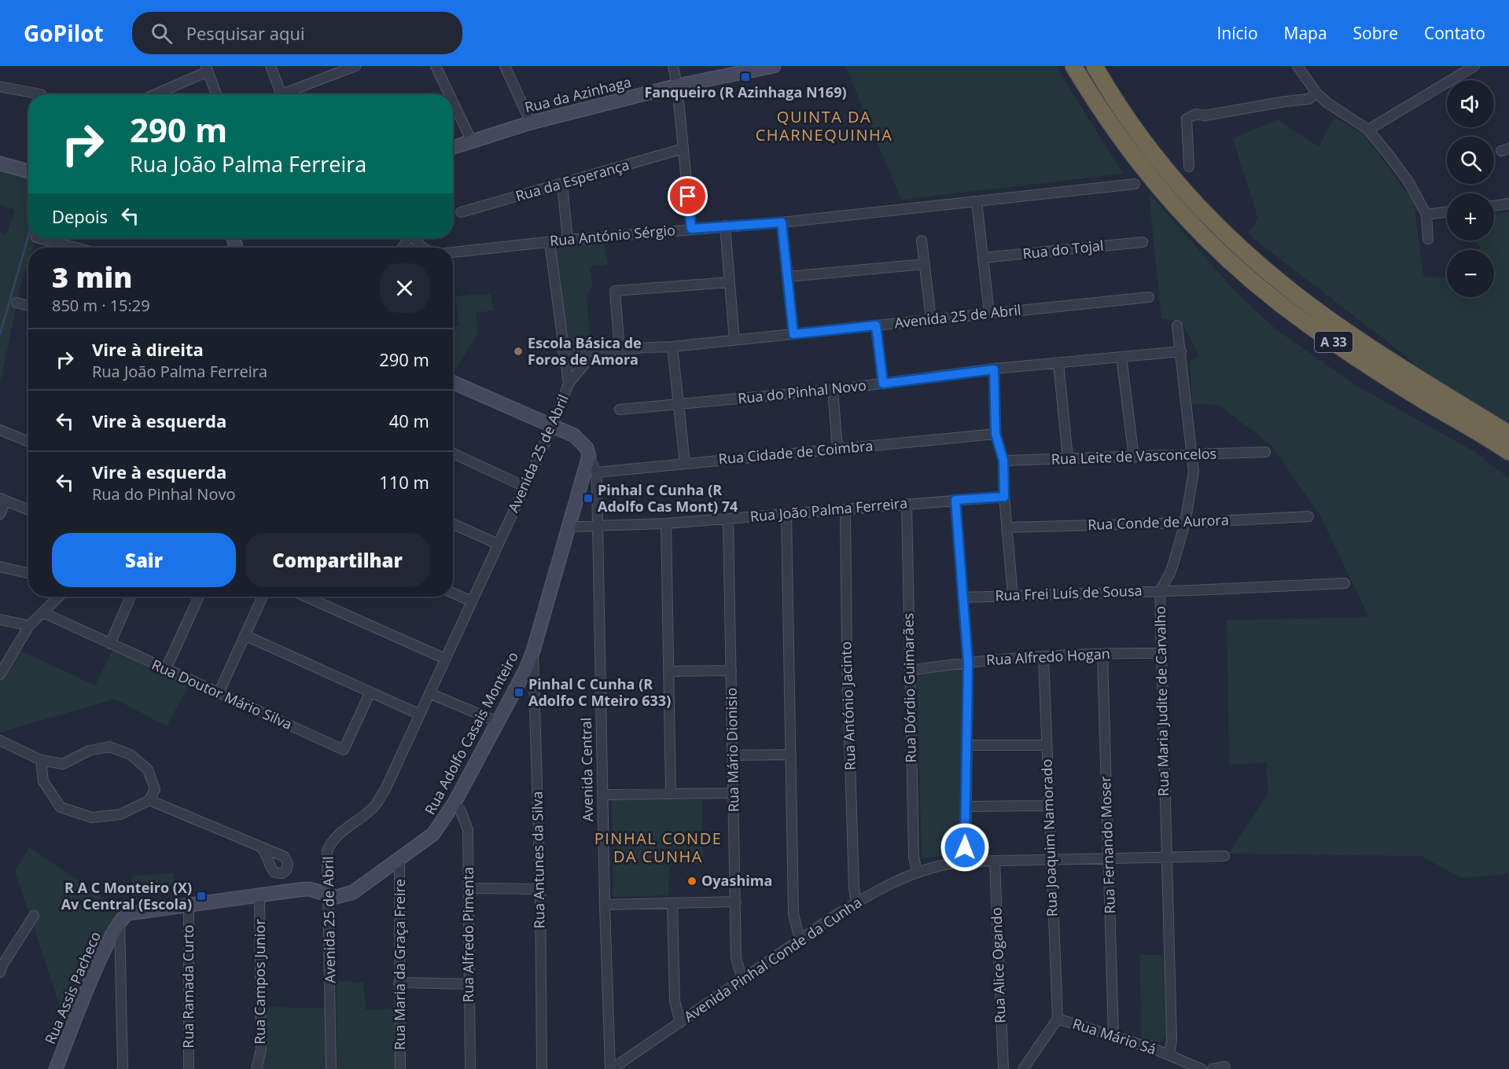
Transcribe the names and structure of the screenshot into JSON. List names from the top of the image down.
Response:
{
  "streets": {
    "highway": ["A 33"],
    "street": [
      "Rua da Azinhaga",
      "Rua da Esperança",
      "Rua António Sérgio",
      "Rua do Tojal",
      "Avenida 25 de Abril",
      "Rua do Pinhal Novo",
      "Rua Cidade de Coimbra",
      "Rua Leite de Vasconcelos",
      "Rua João Palma Ferreira",
      "Rua Conde de Aurora",
      "Rua Frei Luís de Sousa",
      "Rua Alfredo Hogan",
      "Rua Dórdio Guimarães",
      "Rua Doutor Mário Silva",
      "Rua Maria Judite de Carvalho",
      "Rua António Jacinto",
      "Rua Adolfo Casais Monteiro",
      "Rua Mário Dionisio",
      "Avenida Central",
      "Rua Joaquim Namorado",
      "Rua Fernando Moser",
      "Rua Antunes da Silva",
      "Rua Alfredo Pimenta",
      "Avenida Pinhal Conde da Cunha",
      "Rua Maria da Graça Freire",
      "Rua Alice Ogando",
      "Rua Campos Junior",
      "Rua Ramada Curto",
      "Rua Assis Pacheco",
      "Rua Mário Sá"
    ]
  },
  "crossings": [
    ["Avenida 25 de Abril", "Rua Adolfo Casais Monteiro"],
    ["Rua do Pinhal Novo", "Rua Maria Judite de Carvalho"],
    ["Rua Cidade de Coimbra", "Avenida Central"],
    ["Rua Leite de Vasconcelos", "Rua Maria Judite de Carvalho"],
    ["Rua João Palma Ferreira", "Rua Dórdio Guimarães"],
    ["Rua João Palma Ferreira", "Rua António Jacinto"],
    ["Rua João Palma Ferreira", "Rua Adolfo Casais Monteiro"],
    ["Rua João Palma Ferreira", "Rua Mário Dionisio"],
    ["Rua João Palma Ferreira", "Avenida Central"],
    ["Rua Conde de Aurora", "Rua Maria Judite de Carvalho"],
    ["Rua Frei Luís de Sousa", "Rua Maria Judite de Carvalho"],
    ["Rua Alfredo Hogan", "Rua Dórdio Guimarães"],
    ["Rua Alfredo Hogan", "Rua Maria Judite de Carvalho"],
    ["Rua Alfredo Hogan", "Rua Joaquim Namorado"],
    ["Rua Alfredo Hogan", "Rua Fernando Moser"],
    ["Rua Dórdio Guimarães", "Avenida Pinhal Conde da Cunha"],
    ["Rua Maria Judite de Carvalho", "Avenida Pinhal Conde da Cunha"],
    ["Rua Maria Judite de Carvalho", "Rua Mário Sá"],
    ["Rua António Jacinto", "Avenida Pinhal Conde da Cunha"],
    ["Rua Adolfo Casais Monteiro", "Rua Antunes da Silva"],
    ["Rua Adolfo Casais Monteiro", "Rua Alfredo Pimenta"],
    ["Rua Adolfo Casais Monteiro", "Rua Maria da Graça Freire"],
    ["Rua Adolfo Casais Monteiro", "Rua Campos Junior"],
    ["Rua Adolfo Casais Monteiro", "Rua Ramada Curto"],
    ["Rua Adolfo Casais Monteiro", "Rua Assis Pacheco"],
    ["Rua Mário Dionisio", "Avenida Pinhal Conde da Cunha"],
    ["Avenida Central", "Avenida Pinhal Conde da Cunha"],
    ["Rua Joaquim Namorado", "Avenida Pinhal Conde da Cunha"],
    ["Rua Joaquim Namorado", "Rua Mário Sá"],
    ["Rua Fernando Moser", "Avenida Pinhal Conde da Cunha"],
    ["Rua Fernando Moser", "Rua Mário Sá"],
    ["Avenida Pinhal Conde da Cunha", "Rua Alice Ogando"]
  ],
  "districts": ["QUINTA DA CHARNEQUINHA", "PINHAL CONDE DA CUNHA"],
  "places": {
    "transit": [
      "Fanqueiro (R Azinhaga N169)",
      "Pinhal C Cunha (R Adolfo Cas Mont) 74",
      "Pinhal C Cunha (R Adolfo C Mteiro 633)",
      "R A C Monteiro (X) Av Central (Escola)"
    ],
    "other": ["Escola Básica de Foros de Amora", "Oyashima"]
  },
  "page": {
    "header": "GoPilot",
    "search": "Pesquisar aqui",
    "nav": [
      "Início",
      "Mapa",
      "Sobre",
      "Contato"
    ],
    "map_buttons": ["+", "−"],
    "turn": ["290 m", "Rua João Palma Ferreira"],
    "then": "Depois",
    "heading": ["3 min", "850 m · 15:29"],
    "list": [
      {
        "name": "Vire à direita",
        "note": "Rua João Palma Ferreira",
        "value": "290 m"
      },
      {
        "name": "Vire à esquerda",
        "value": "40 m"
      },
      {
        "name": "Vire à esquerda",
        "note": "Rua do Pinhal Novo",
        "value": "110 m"
      }
    ],
    "buttons": ["Sair", "Compartilhar"]
  }
}
